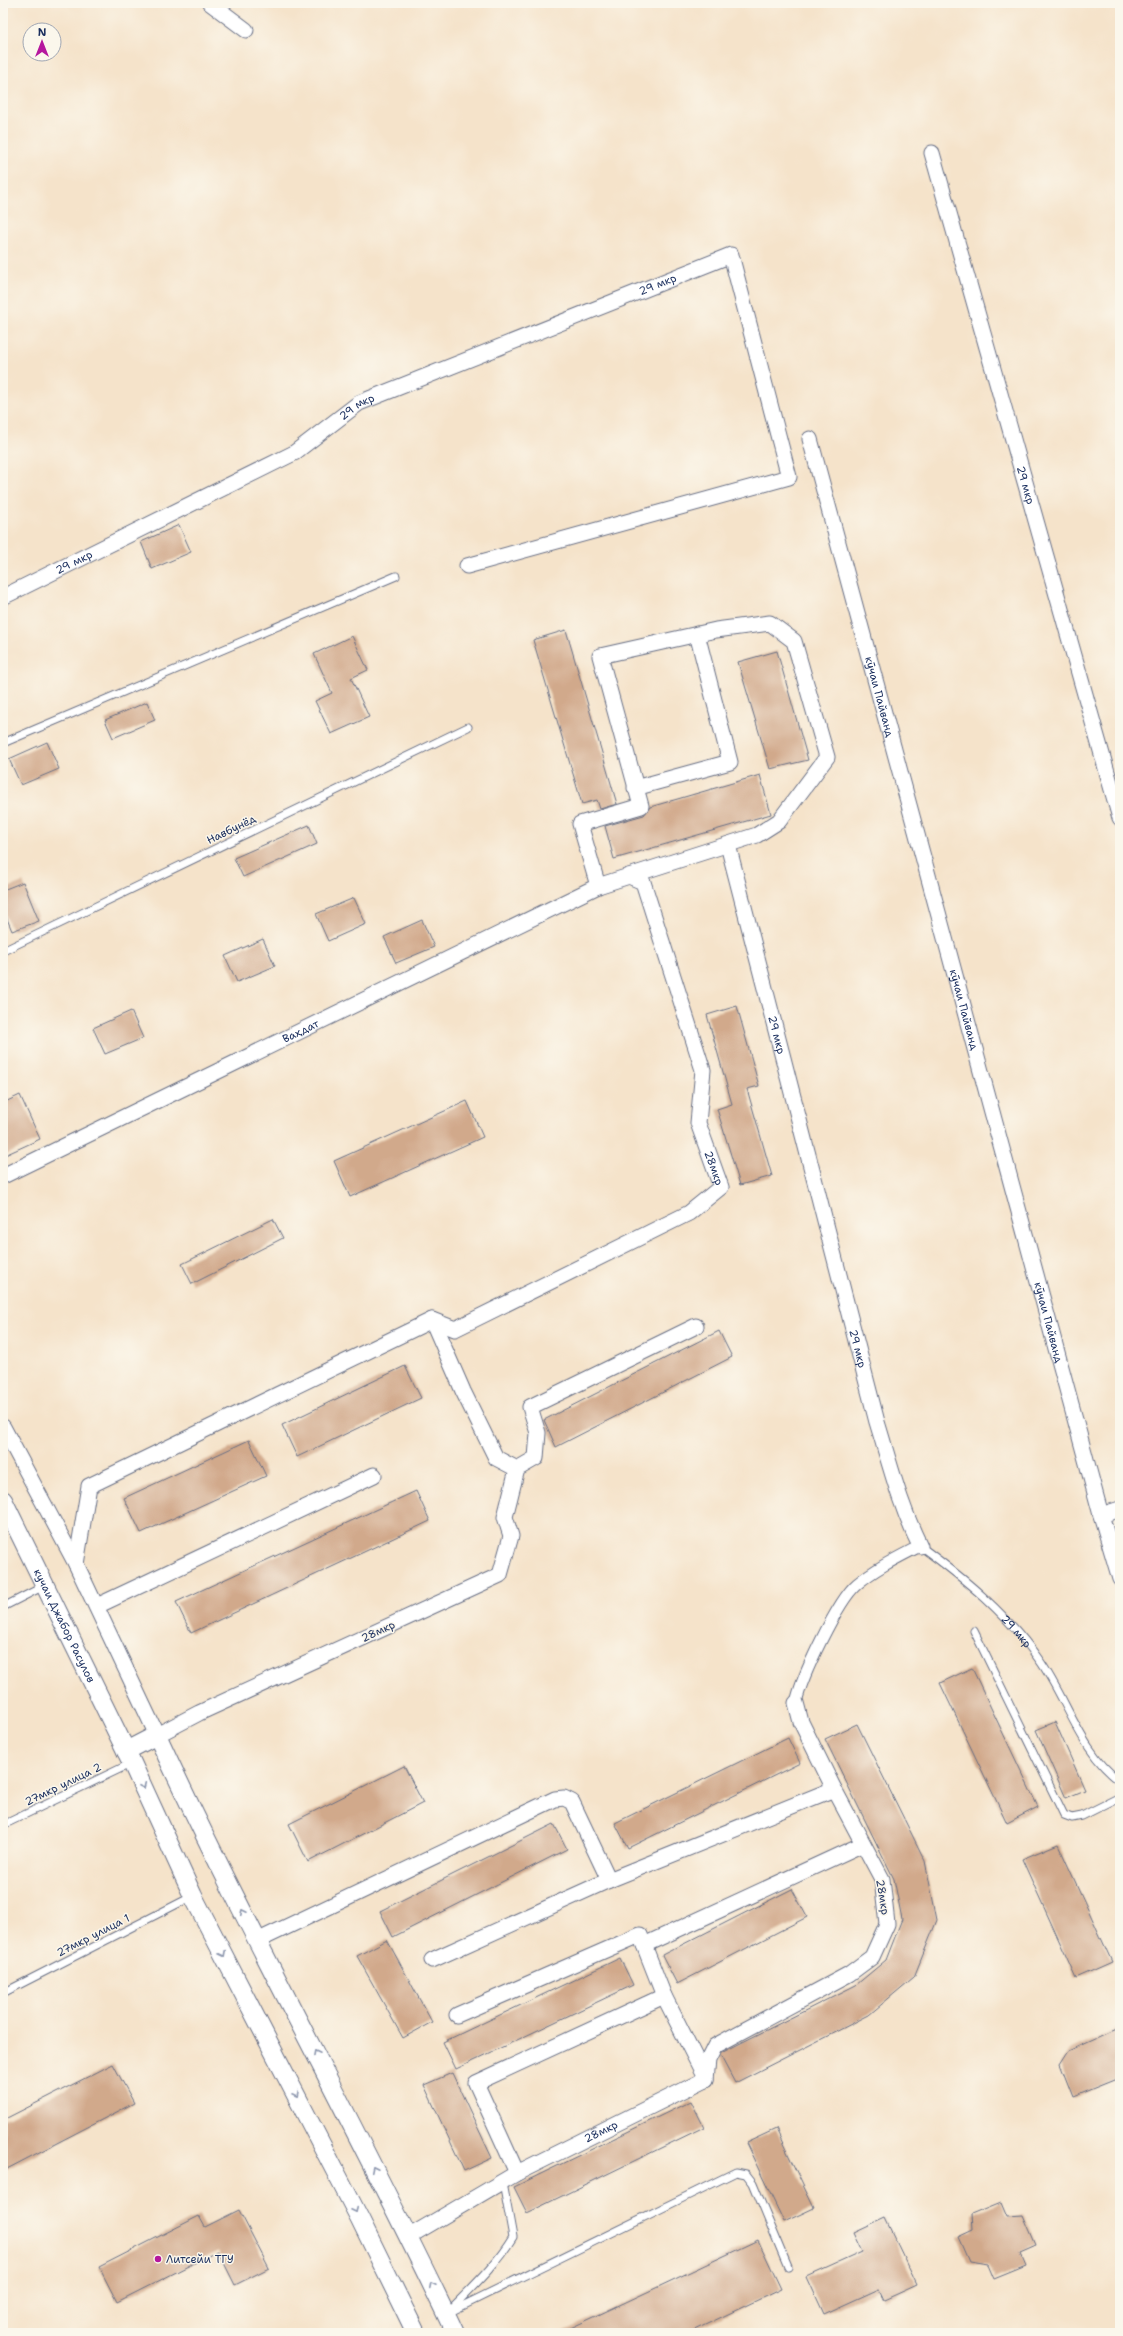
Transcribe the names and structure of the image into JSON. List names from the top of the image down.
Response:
{
  "streets": {
    "street": [
      "29 мкр",
      "кӯчаи Пайванд",
      "Ваҳдат",
      "28мкр",
      "кучаи Джабор Расулов"
    ],
    "lane": ["Навбунёд", "27мкр улица 2", "27мкр улица 1"]
  },
  "crossings": [
    ["кучаи Джабор Расулов", "27мкр улица 2"],
    ["кучаи Джабор Расулов", "27мкр улица 1"]
  ],
  "places": ["Литсейи ТГУ"],
  "north": "top"
}
